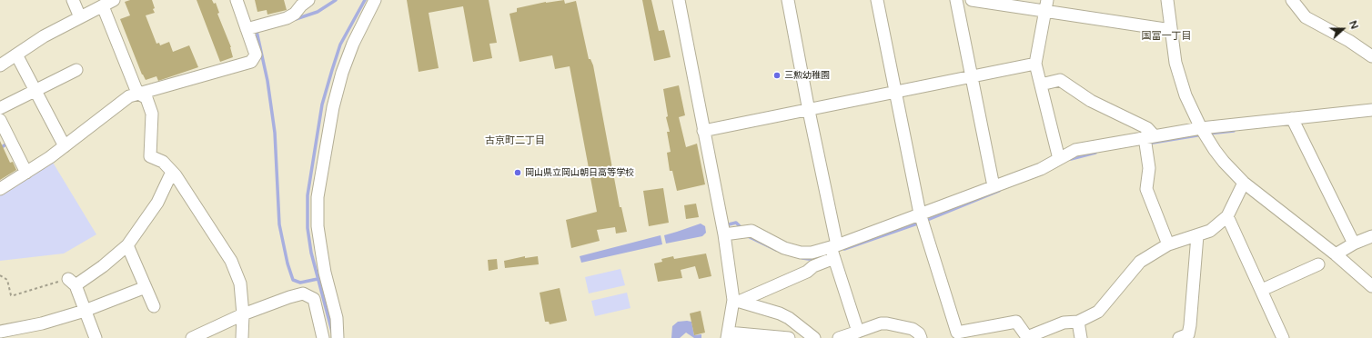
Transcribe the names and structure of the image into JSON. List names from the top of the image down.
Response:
{
  "districts": ["国富一丁目", "古京町二丁目"],
  "places": ["三勲幼稚園", "岡山県立岡山朝日高等学校"],
  "north": "right"
}
